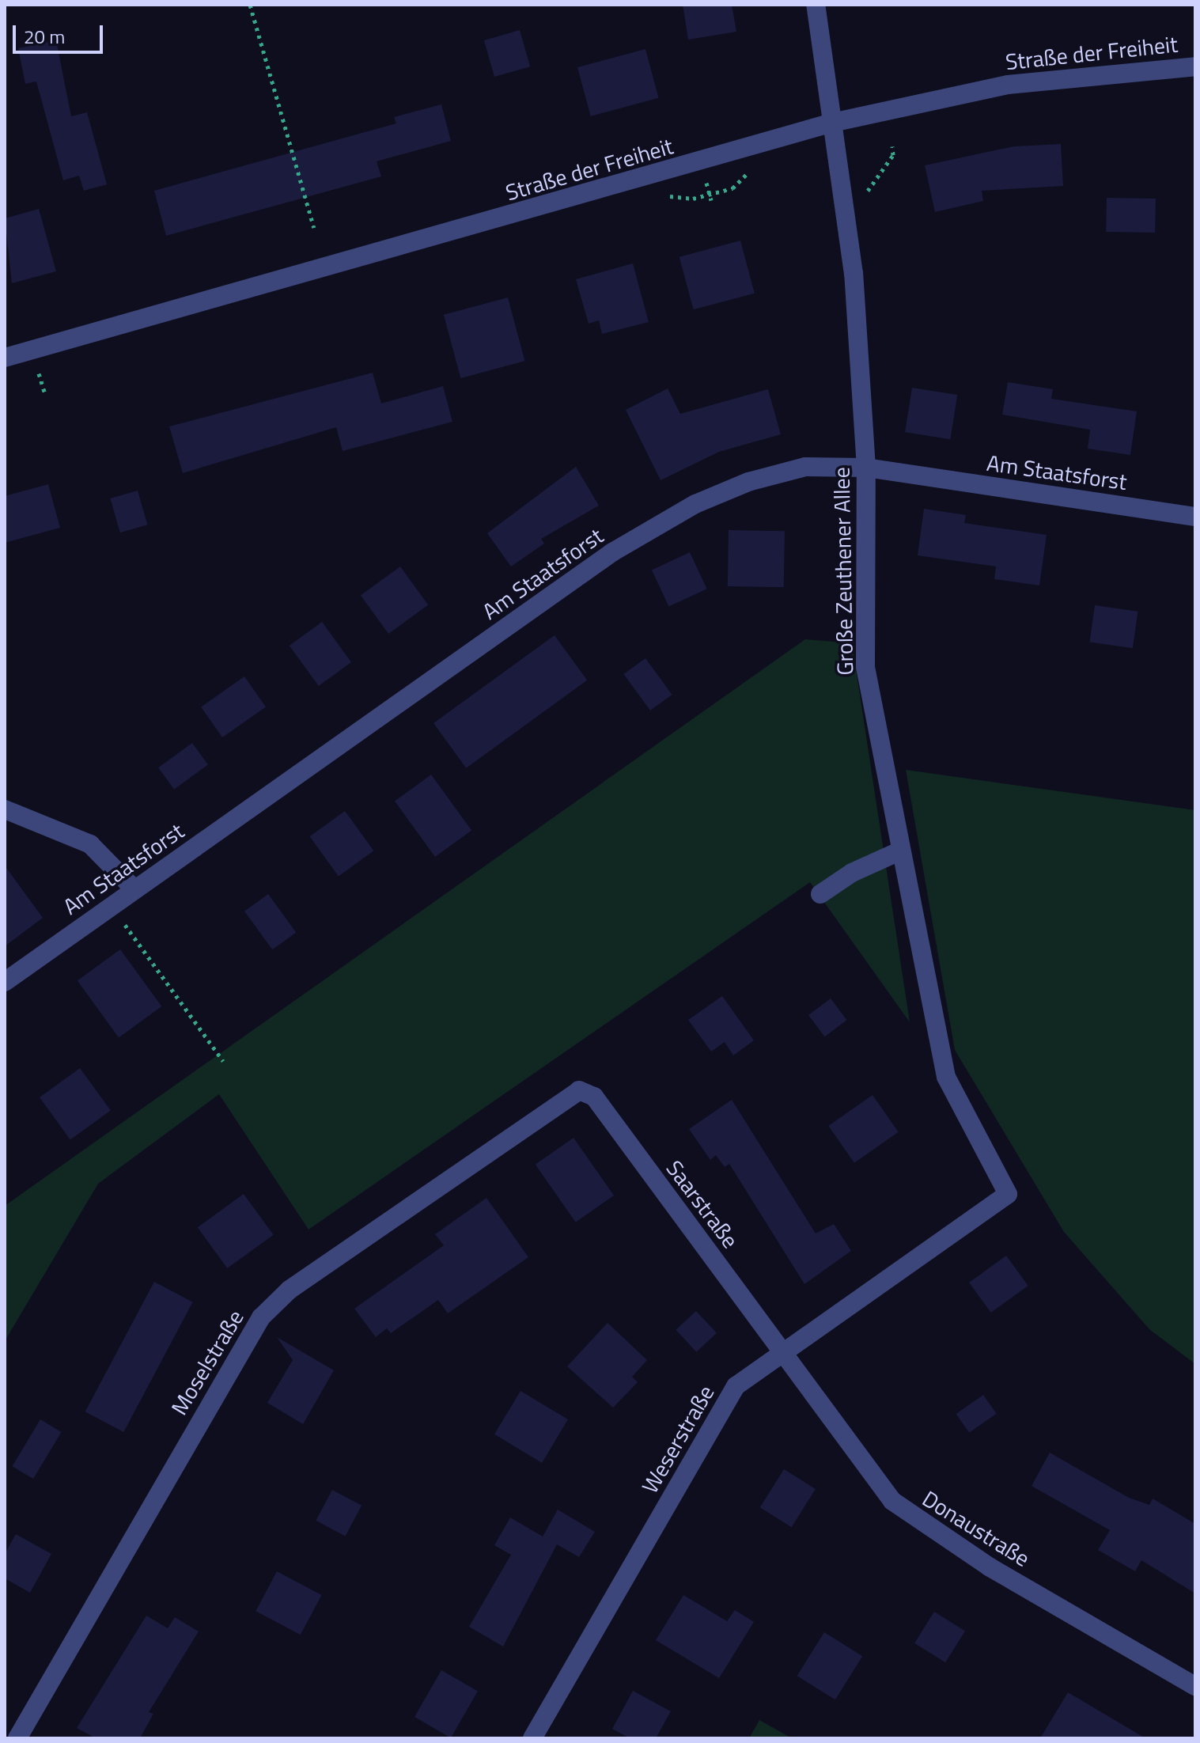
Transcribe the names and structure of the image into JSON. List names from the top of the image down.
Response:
{
  "streets": {
    "street": [
      "Straße der Freiheit",
      "Am Staatsforst",
      "Große Zeuthener Allee",
      "Saarstraße",
      "Moselstraße",
      "Weserstraße",
      "Donaustraße"
    ]
  },
  "crossings": [
    ["Straße der Freiheit", "Große Zeuthener Allee"],
    ["Am Staatsforst", "Große Zeuthener Allee"],
    ["Große Zeuthener Allee", "Weserstraße"],
    ["Saarstraße", "Moselstraße"],
    ["Saarstraße", "Weserstraße"],
    ["Saarstraße", "Donaustraße"],
    ["Weserstraße", "Donaustraße"]
  ],
  "scale_bar": "20 m"
}
